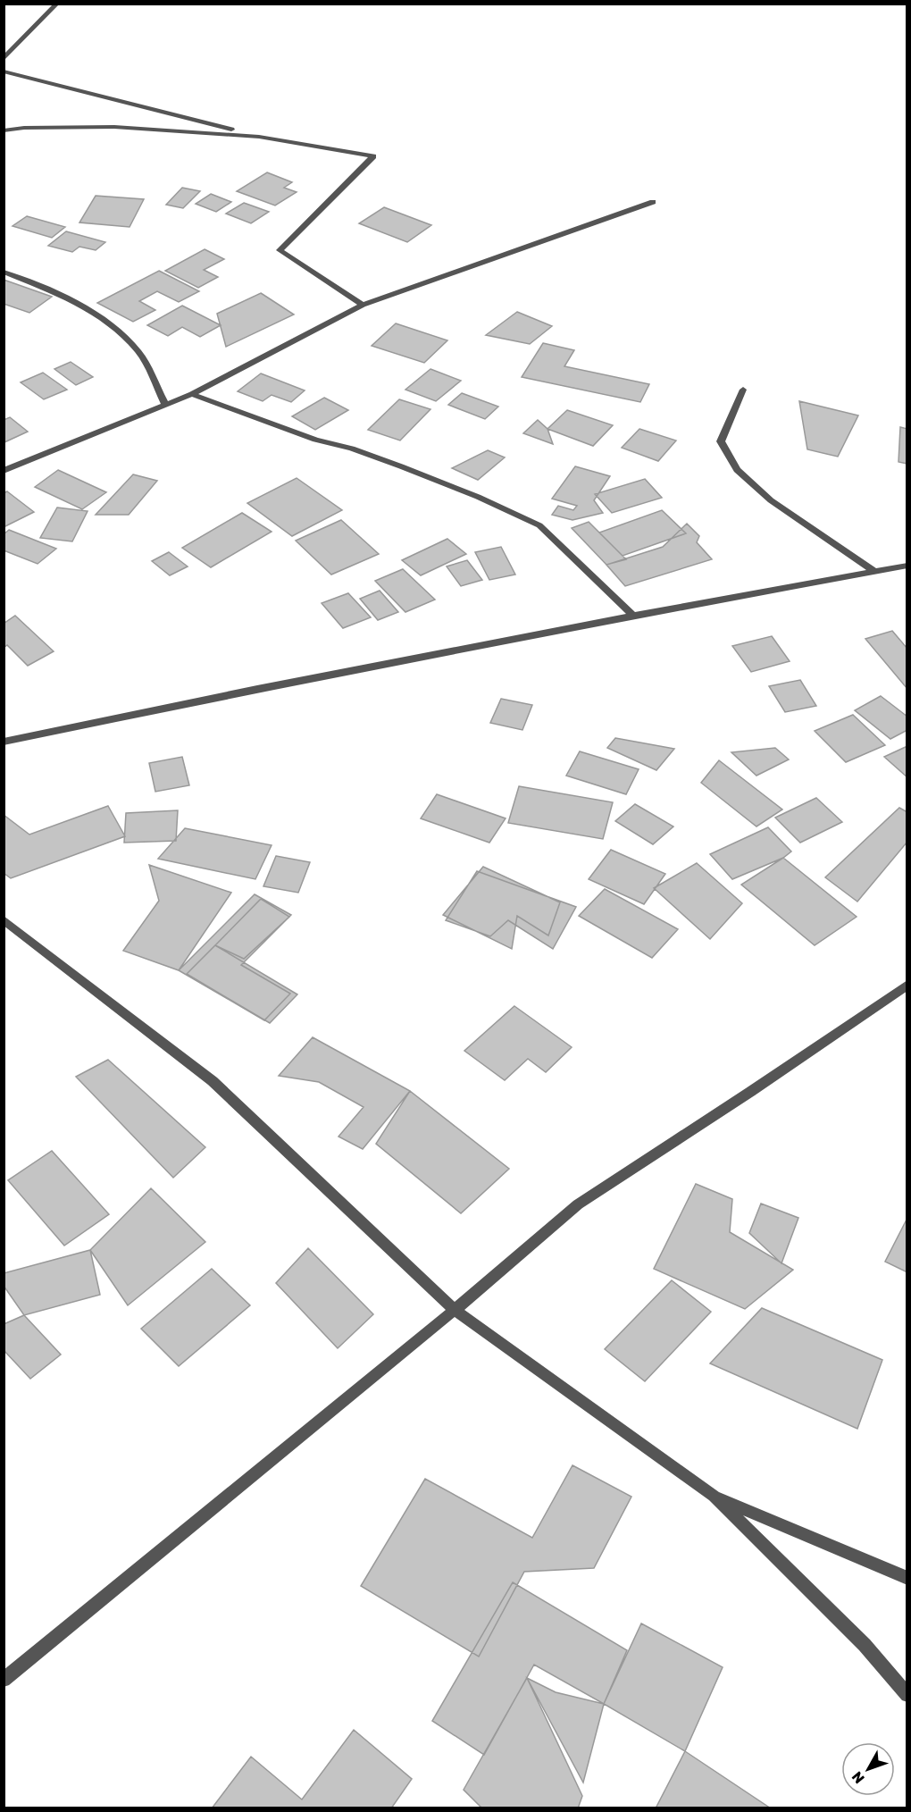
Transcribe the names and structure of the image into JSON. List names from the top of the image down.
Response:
{
  "north": "bottom left"
}
